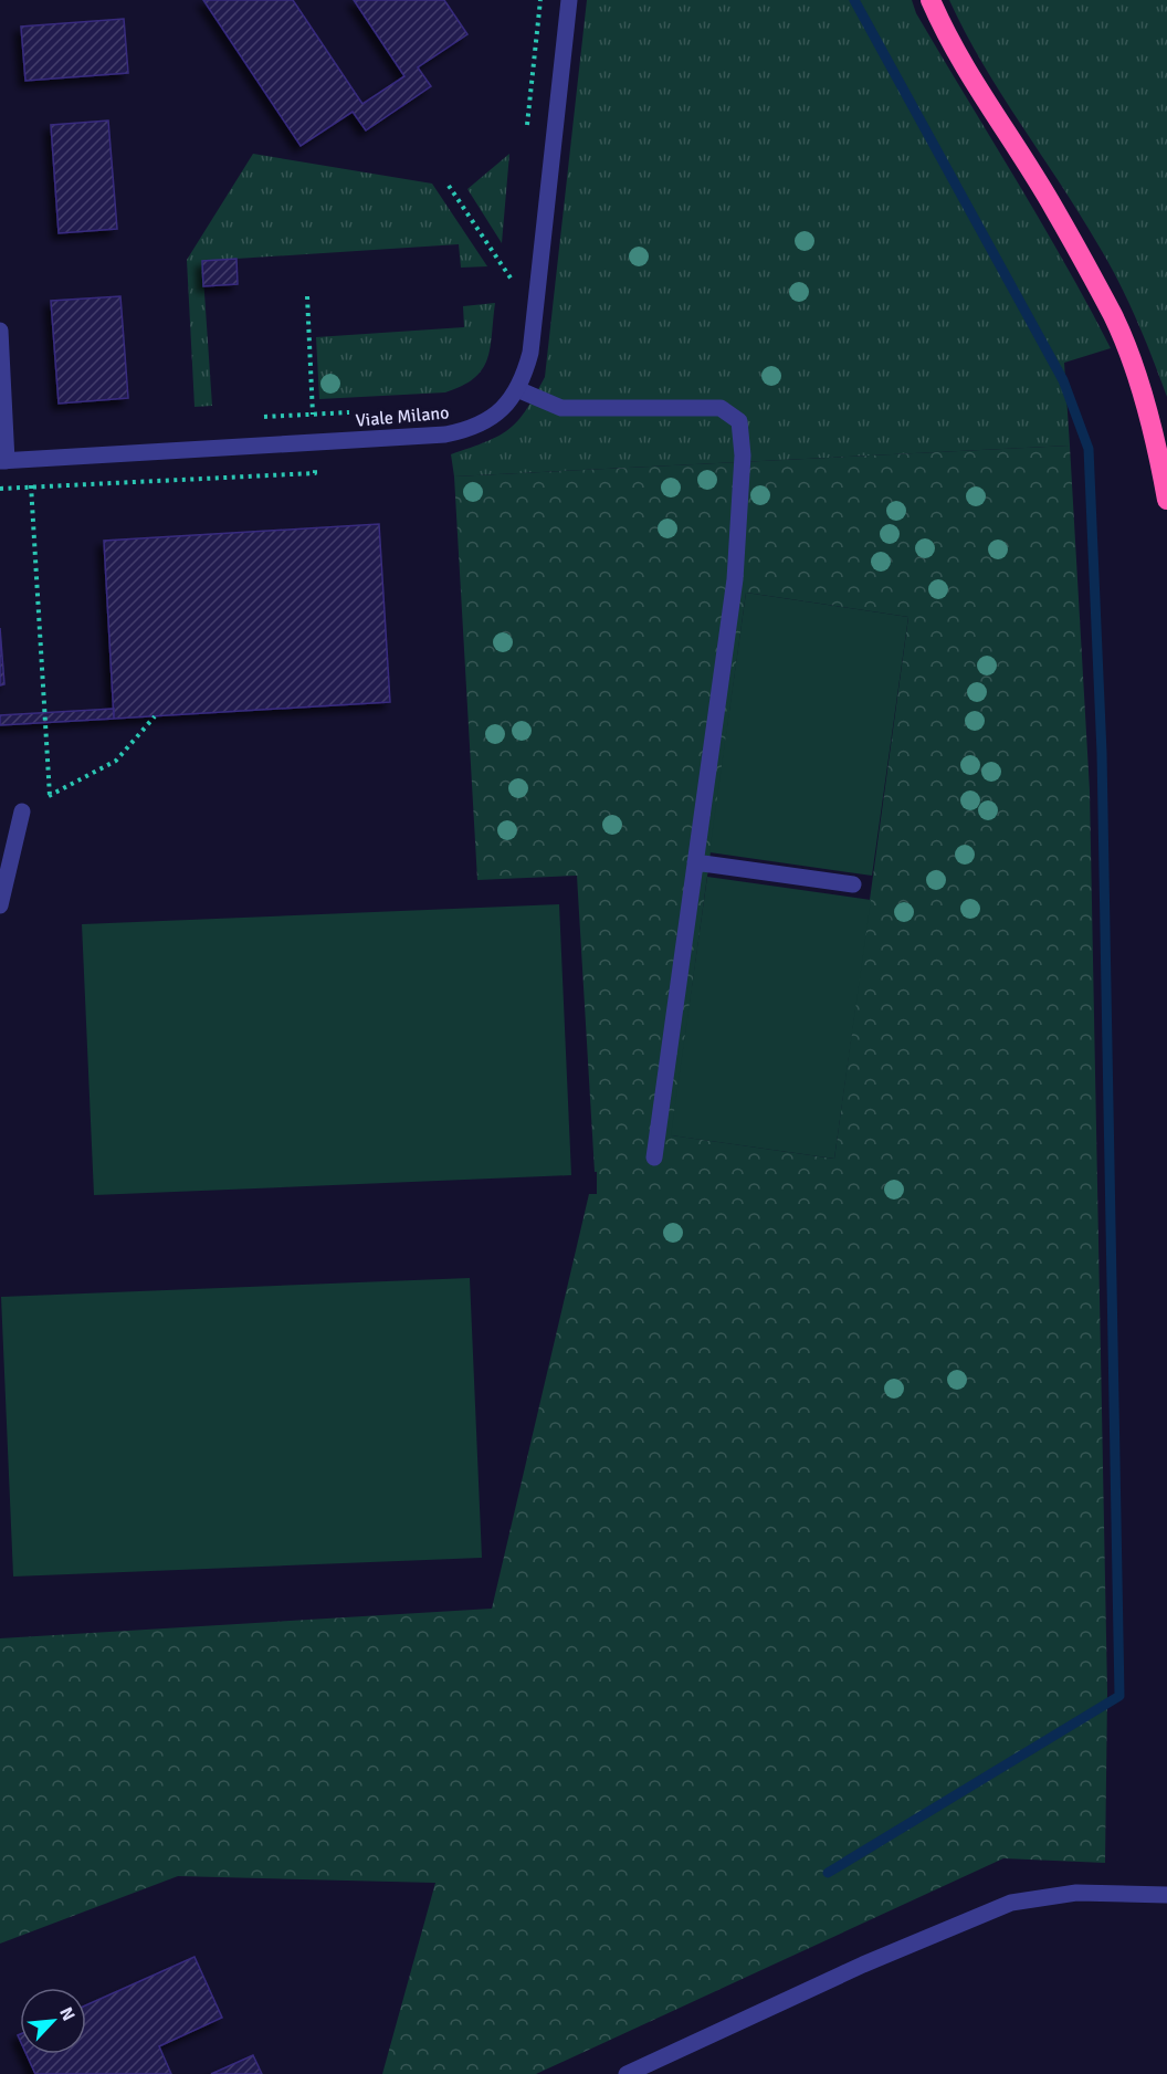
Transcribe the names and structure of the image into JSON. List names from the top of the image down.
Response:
{
  "streets": {
    "street": ["Viale Milano"]
  },
  "north": "top right"
}
